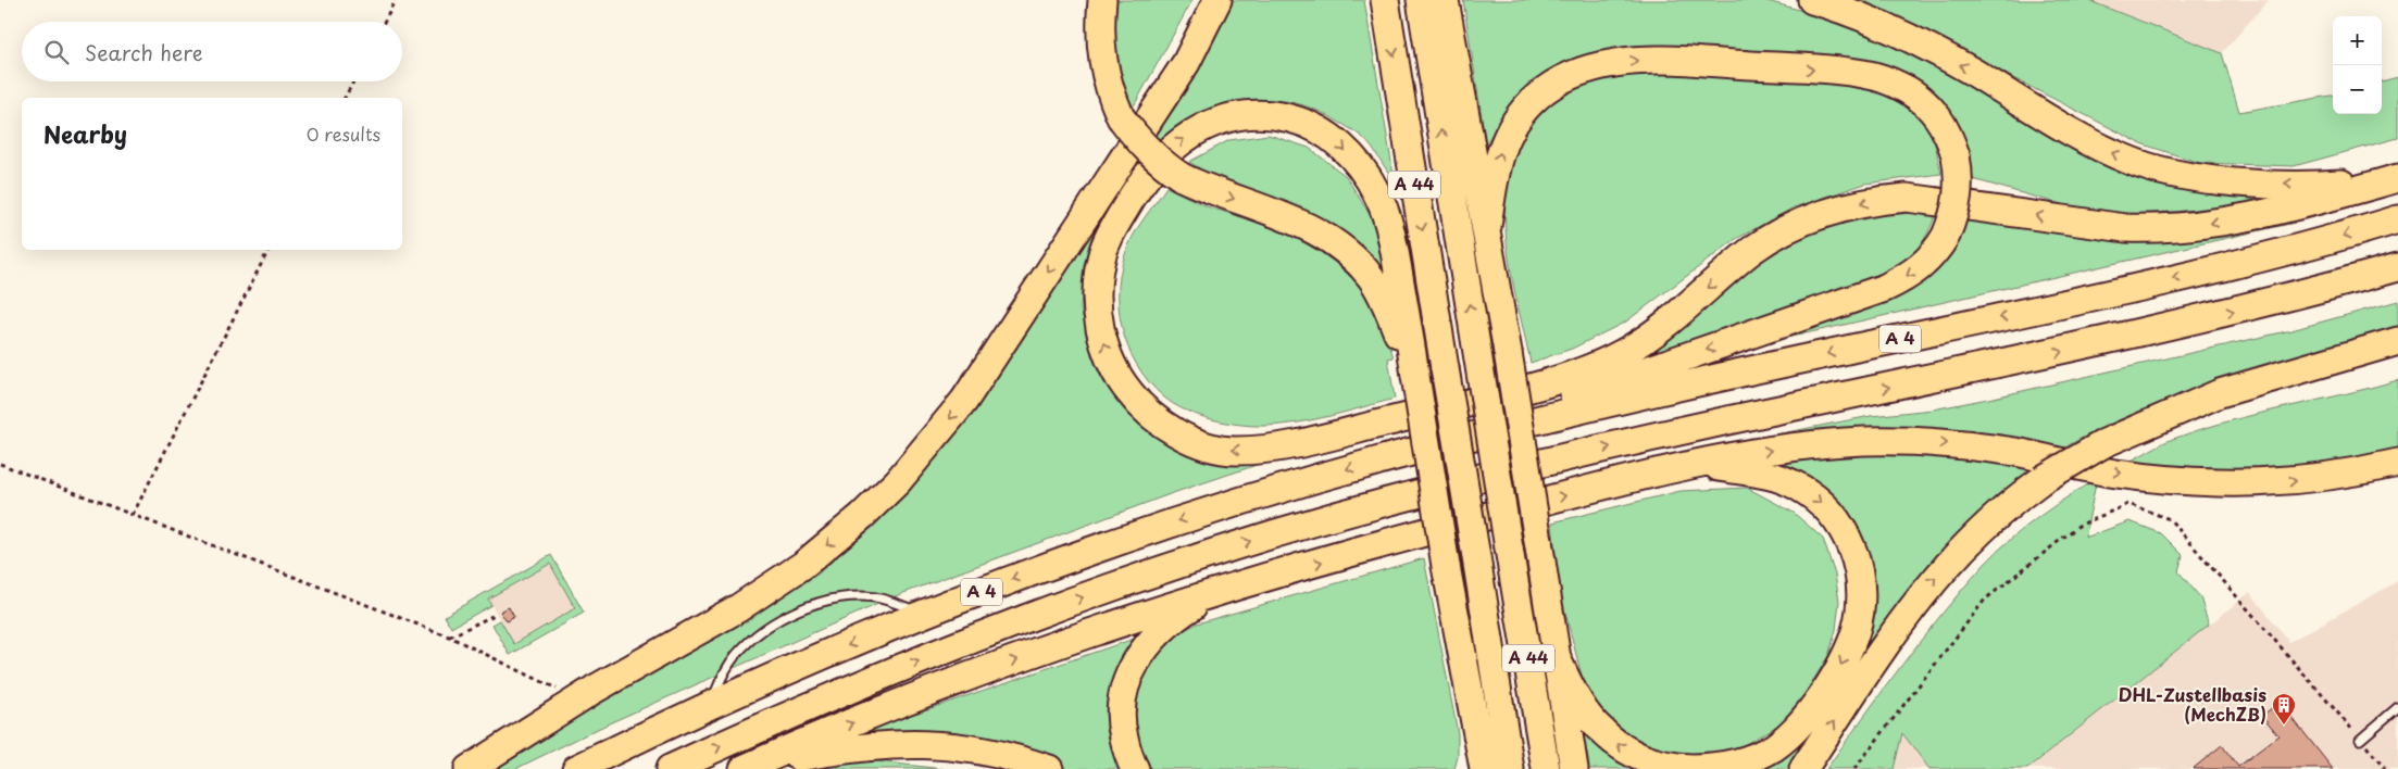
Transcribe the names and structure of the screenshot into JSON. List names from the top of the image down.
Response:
{
  "streets": {
    "highway": ["A 44", "A 4"]
  },
  "places": {
    "building": ["DHL-Zustellbasis (MechZB)"]
  },
  "page": {
    "map_buttons": ["+", "−"],
    "search": "Search here",
    "heading": ["Nearby", "0 results"]
  }
}
